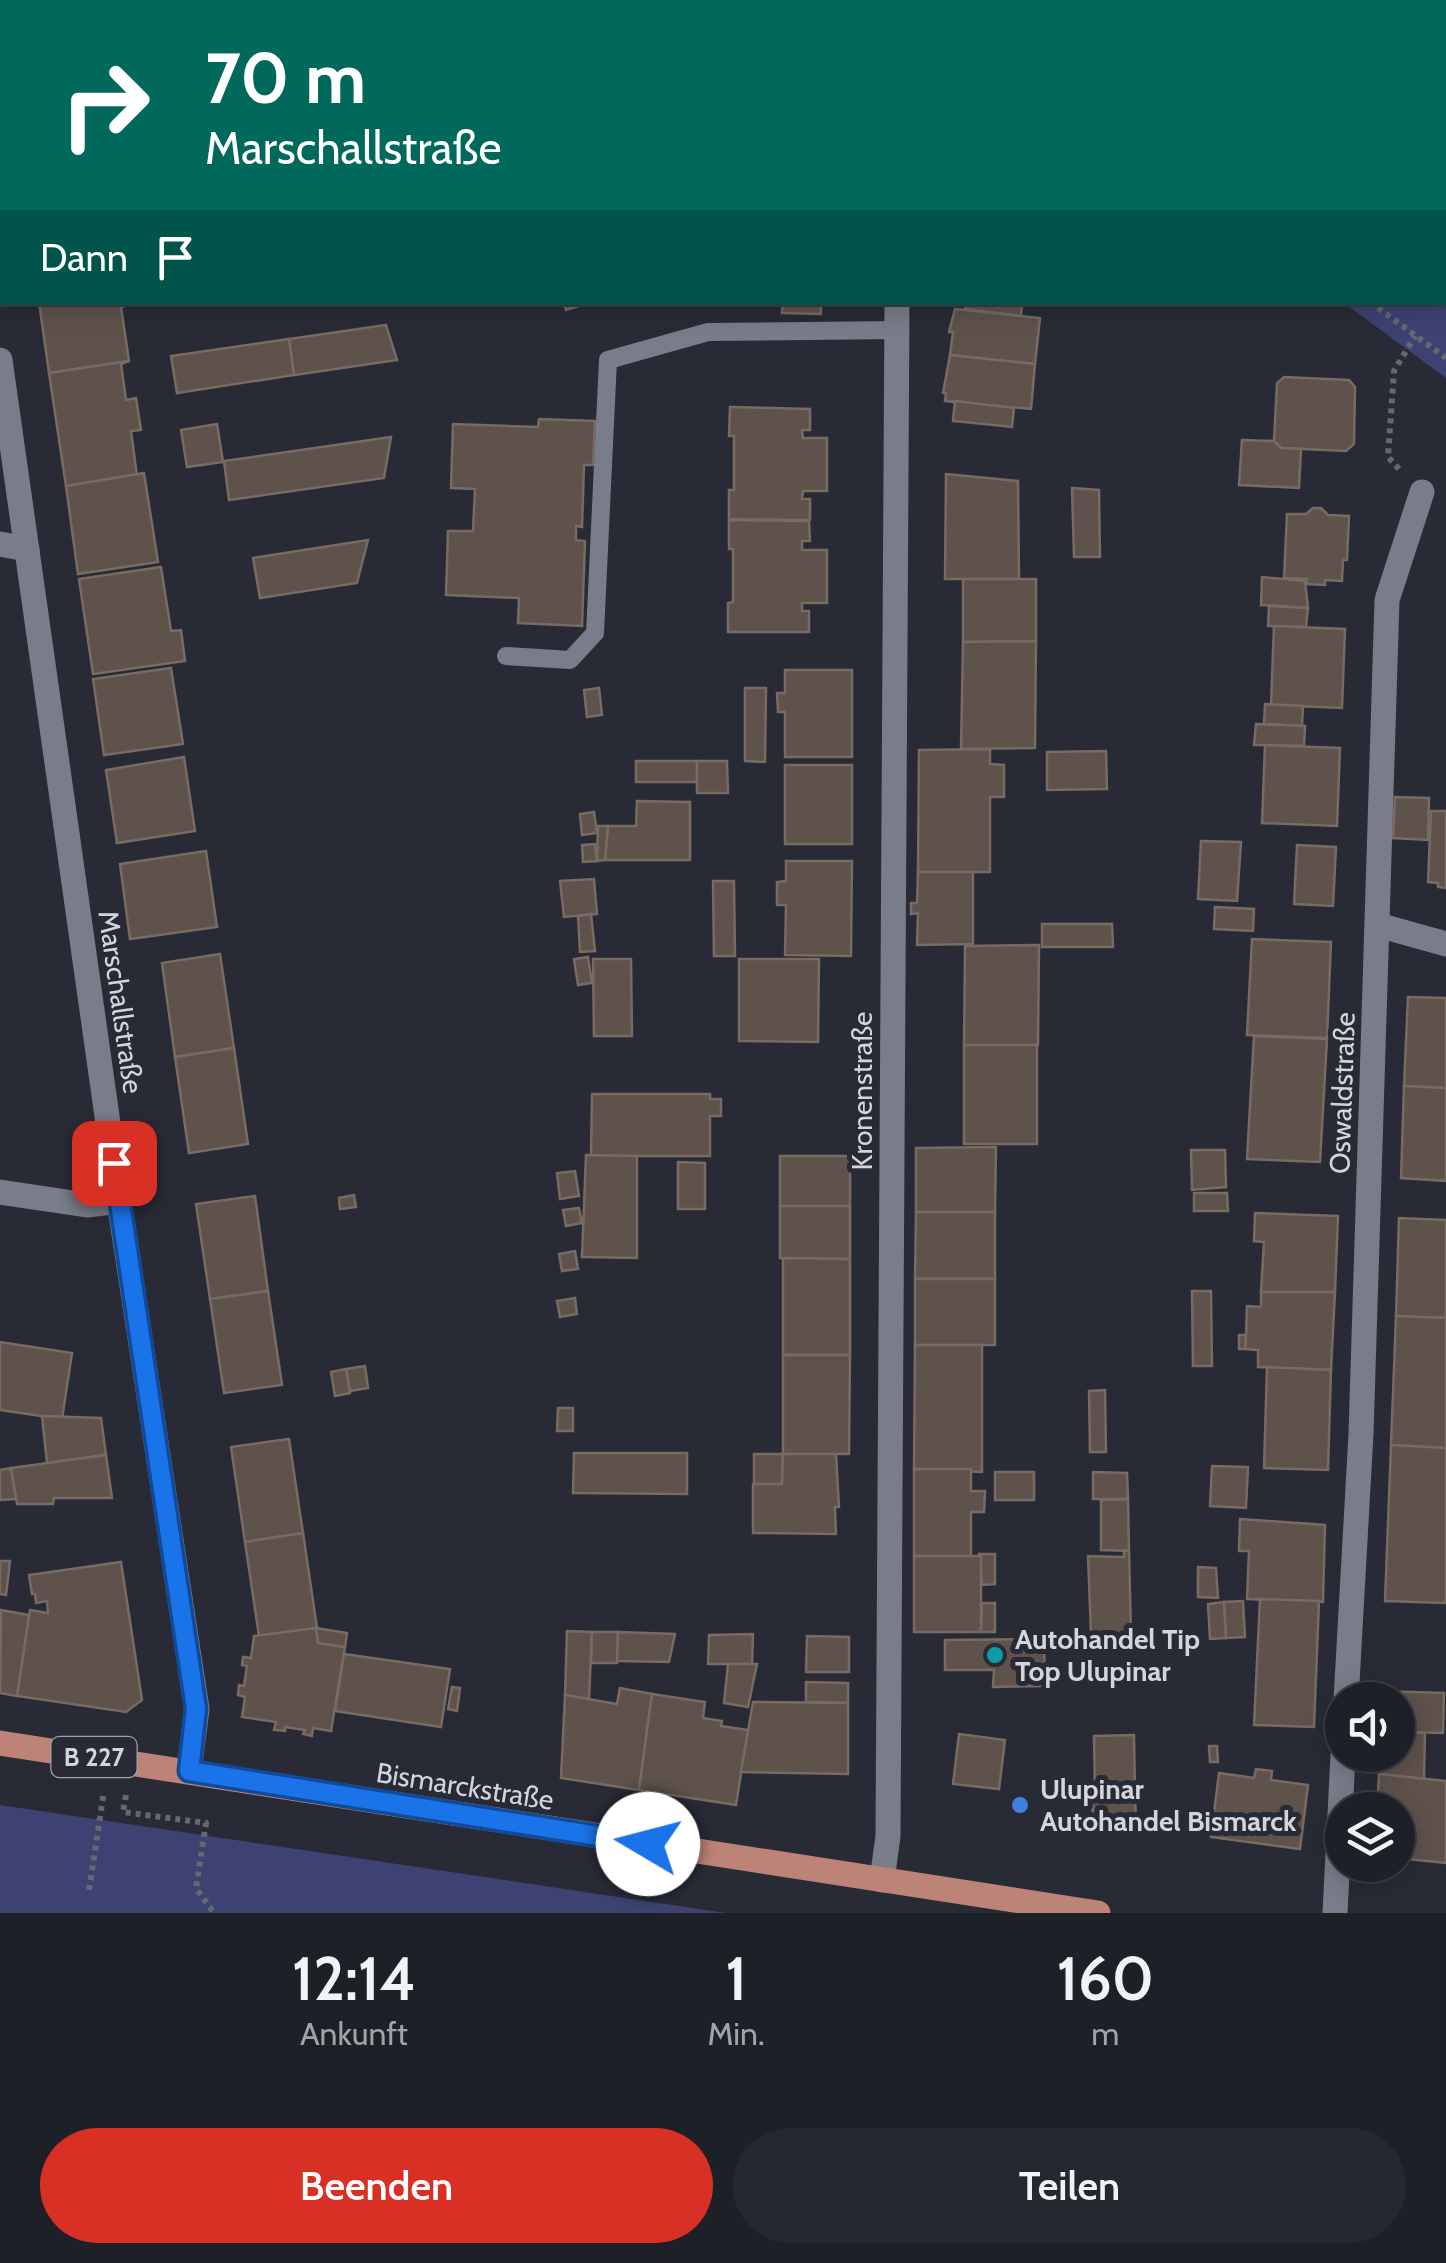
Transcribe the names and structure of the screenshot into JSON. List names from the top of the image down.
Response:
{
  "streets": {
    "main road": ["B 227", "Bismarckstraße"],
    "street": ["Marschallstraße", "Kronenstraße", "Oswaldstraße"]
  },
  "crossings": [
    ["Marschallstraße", "Bismarckstraße"],
    ["Kronenstraße", "Bismarckstraße"]
  ],
  "places": ["Autohandel Tip Top Ulupinar", "Ulupinar Autohandel Bismarck"],
  "page": {
    "turn": ["70 m", "Marschallstraße"],
    "then": "Dann",
    "eta": [
      "12:14",
      "Ankunft",
      "1",
      "Min.",
      "160",
      "m"
    ],
    "buttons": ["Beenden", "Teilen"]
  }
}
